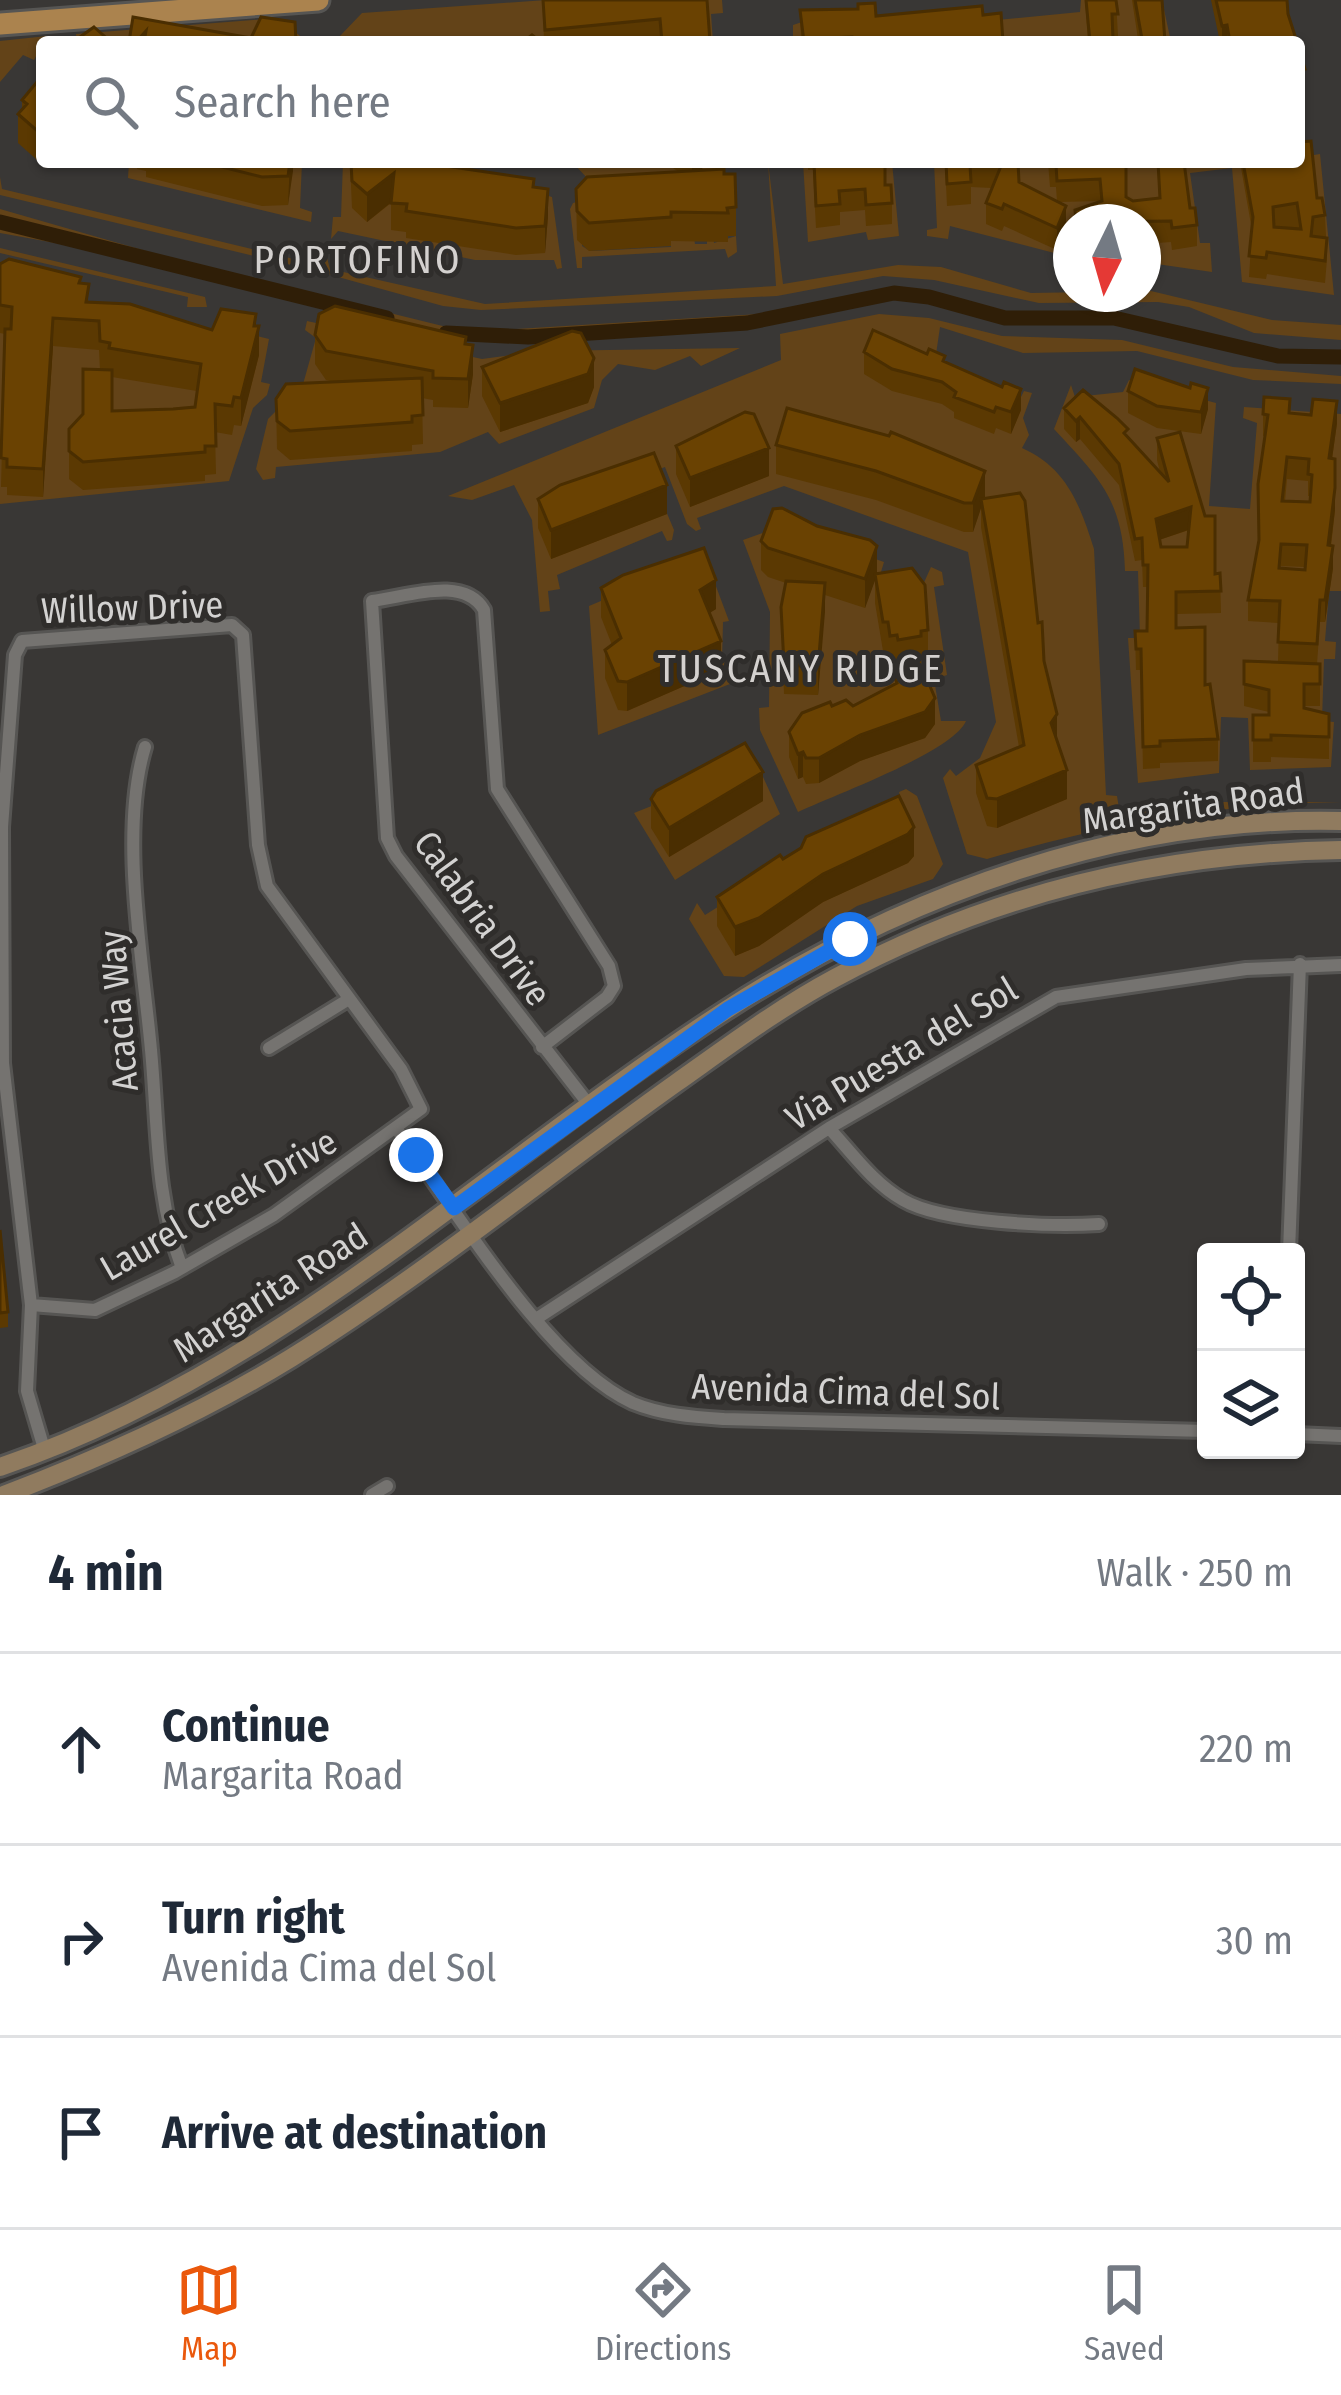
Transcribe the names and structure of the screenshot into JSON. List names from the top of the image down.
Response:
{
  "streets": {
    "main road": ["Margarita Road"],
    "street": [
      "Willow Drive",
      "Calabria Drive",
      "Acacia Way",
      "Via Puesta del Sol",
      "Laurel Creek Drive",
      "Avenida Cima del Sol"
    ]
  },
  "crossings": [
    ["Willow Drive", "Laurel Creek Drive"],
    ["Margarita Road", "Calabria Drive"],
    ["Margarita Road", "Avenida Cima del Sol"],
    ["Acacia Way", "Laurel Creek Drive"],
    ["Via Puesta del Sol", "Avenida Cima del Sol"],
    ["Laurel Creek Drive", "Avenida Cima del Sol"]
  ],
  "districts": ["PORTOFINO", "TUSCANY RIDGE"],
  "north": "bottom",
  "page": {
    "search": "Search here",
    "heading": ["4 min", "Walk · 250 m"],
    "list": [
      ["Continue", "Margarita Road", "220 m"],
      ["Turn right", "Avenida Cima del Sol", "30 m"],
      "Arrive at destination"
    ],
    "nav": ["Map", "Directions", "Saved"]
  }
}
